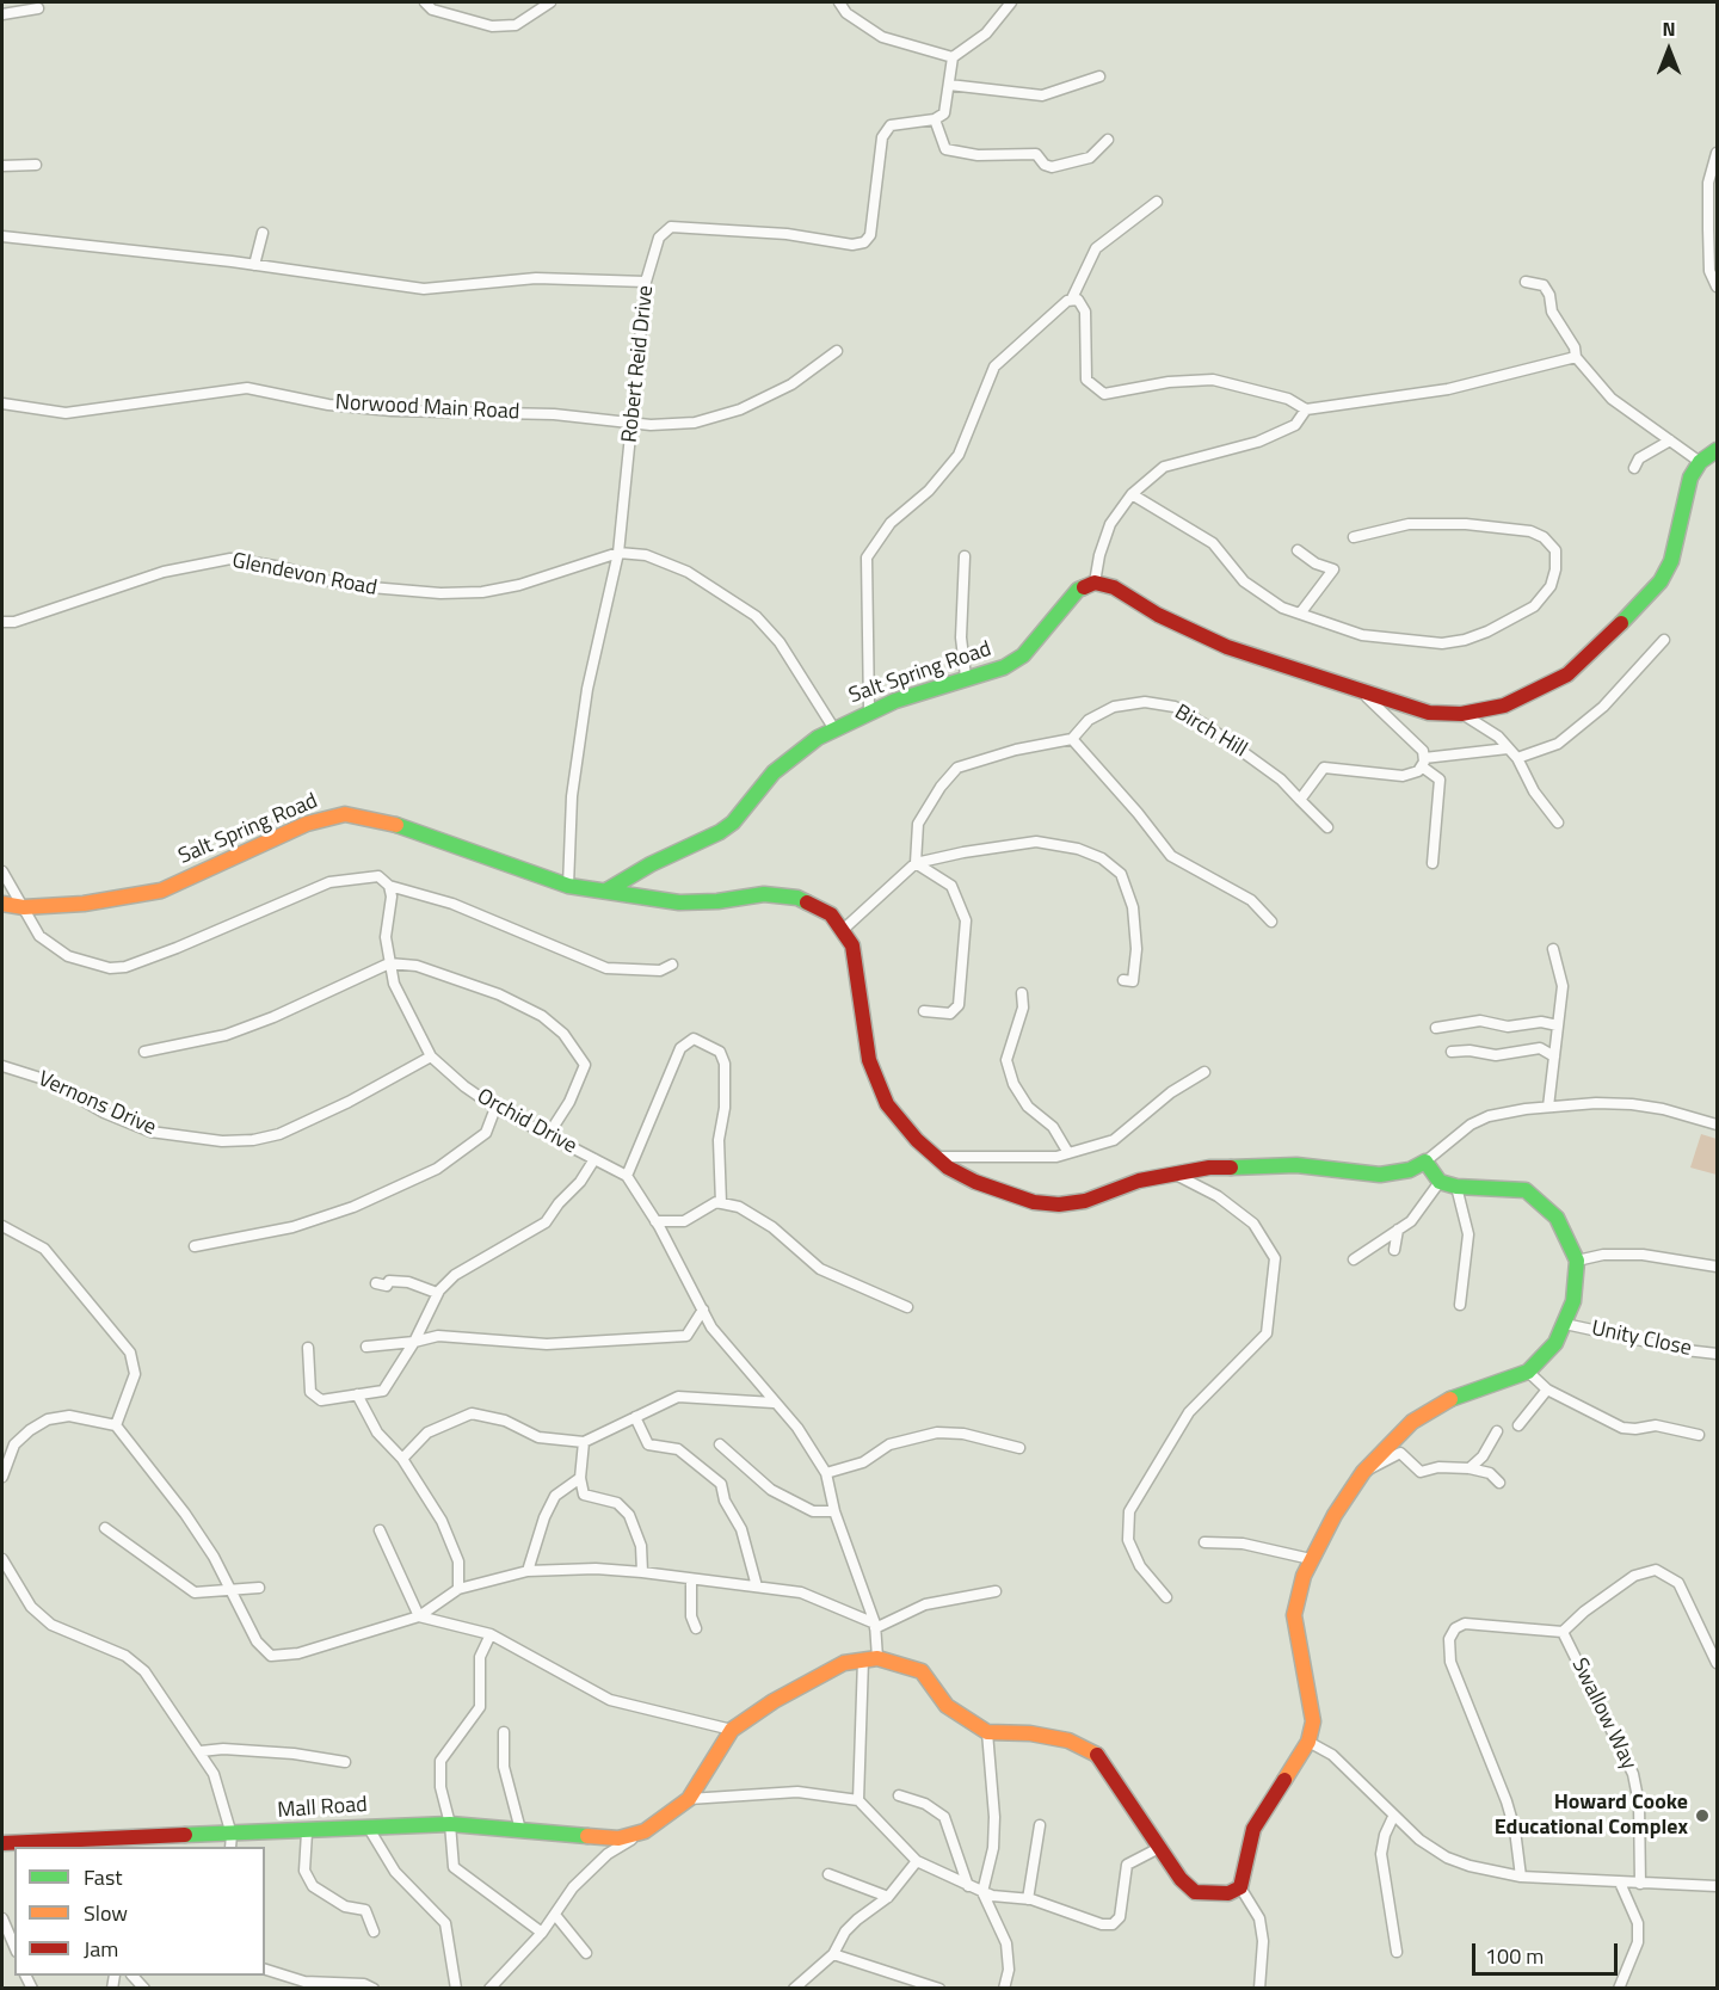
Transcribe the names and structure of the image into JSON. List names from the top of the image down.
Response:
{
  "streets": {
    "street": [
      "Robert Reid Drive",
      "Norwood Main Road",
      "Glendevon Road",
      "Salt Spring Road",
      "Birch Hill",
      "Vernons Drive",
      "Orchid Drive",
      "Unity Close",
      "Swallow Way",
      "Mall Road"
    ]
  },
  "crossings": [
    ["Robert Reid Drive", "Norwood Main Road"],
    ["Robert Reid Drive", "Glendevon Road"],
    ["Robert Reid Drive", "Salt Spring Road"],
    ["Glendevon Road", "Salt Spring Road"],
    ["Vernons Drive", "Orchid Drive"]
  ],
  "places": ["Howard Cooke Educational Complex"],
  "legend": ["Fast", "Slow", "Jam"],
  "scale_bar": "100 m",
  "north": "top"
}
